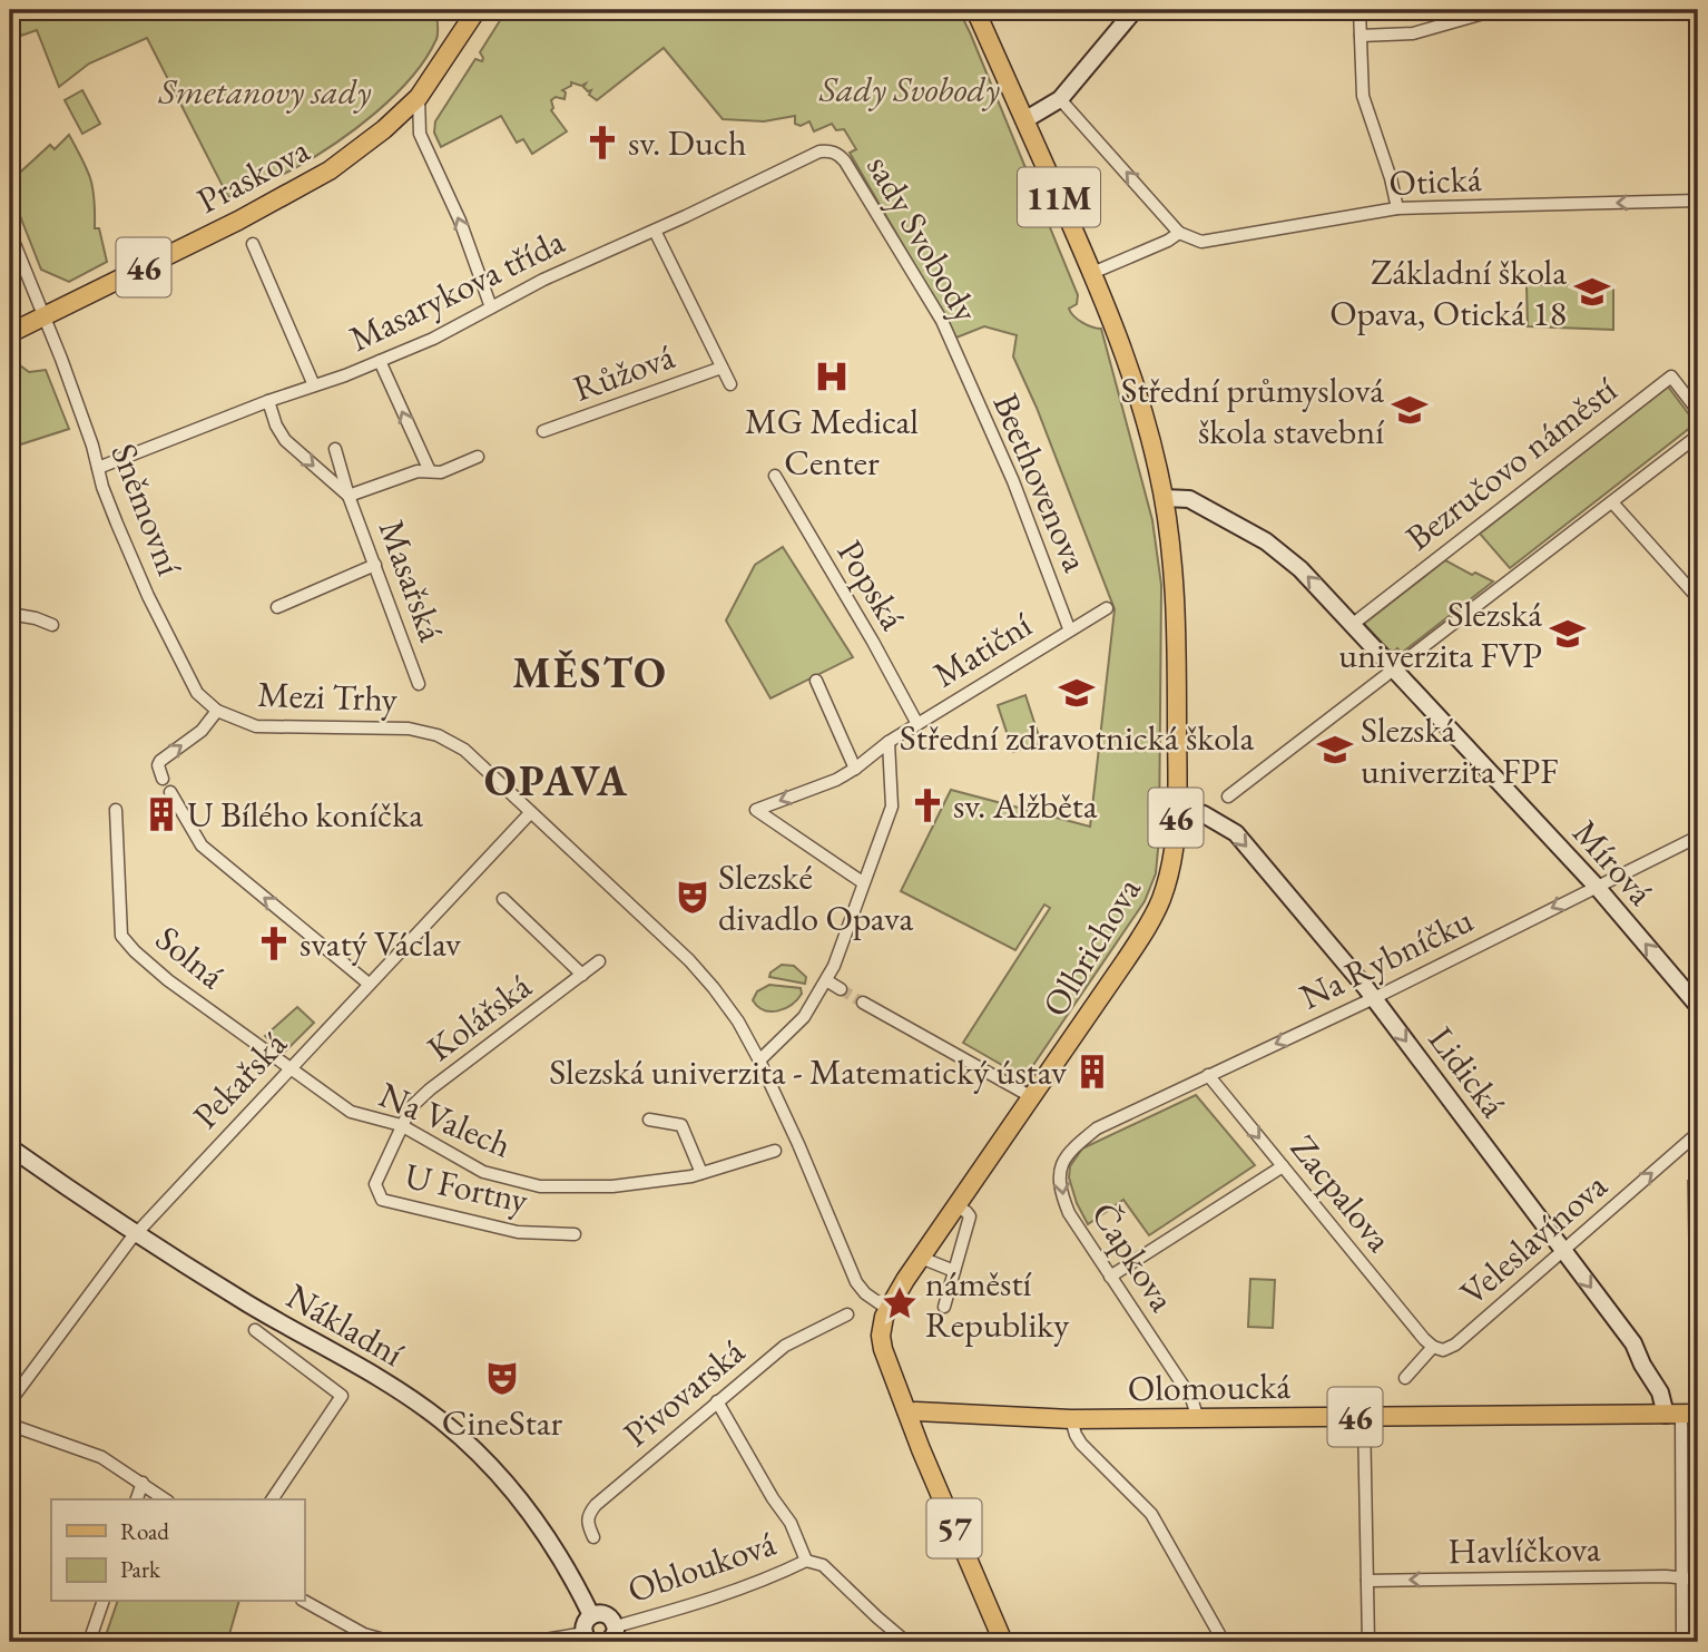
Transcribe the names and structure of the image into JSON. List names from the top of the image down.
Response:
{
  "streets": {
    "main road": [
      "Praskova",
      "11M",
      "46",
      "Olbrichova",
      "Olomoucká",
      "57"
    ],
    "street": [
      "Otická",
      "sady Svobody",
      "Masarykova třída",
      "Růžová",
      "Bezručovo náměstí",
      "Beethovenova",
      "Sněmovní",
      "Masařská",
      "Popská",
      "Matiční",
      "Mezi Trhy",
      "Mírová",
      "Solná",
      "Na Rybníčku",
      "Kolářská",
      "Lidická",
      "Pekařská",
      "Na Valech",
      "U Fortny",
      "Zacpalova",
      "Veleslavínova",
      "Čapkova",
      "Nákladní",
      "Pivovarská",
      "Havlíčkova",
      "Oblouková"
    ]
  },
  "crossings": [
    ["Praskova", "Sněmovní"],
    ["11M", "Olbrichova"],
    ["sady Svobody", "Masarykova třída"],
    ["sady Svobody", "Beethovenova"],
    ["46", "Olbrichova"],
    ["46", "Olomoucká"],
    ["46", "57"],
    ["Masarykova třída", "Sněmovní"],
    ["Masarykova třída", "Masařská"],
    ["Bezručovo náměstí", "Mírová"],
    ["Beethovenova", "Matiční"],
    ["Sněmovní", "Mezi Trhy"],
    ["Popská", "Matiční"],
    ["Mezi Trhy", "Pekařská"],
    ["Mírová", "Olbrichova"],
    ["Mírová", "Na Rybníčku"],
    ["Olbrichova", "Lidická"],
    ["Solná", "Pekařská"],
    ["Solná", "Na Valech"],
    ["Na Rybníčku", "Lidická"],
    ["Na Rybníčku", "Zacpalova"],
    ["Na Rybníčku", "Čapkova"],
    ["Kolářská", "Na Valech"],
    ["Kolářská", "U Fortny"],
    ["Lidická", "Veleslavínova"],
    ["Lidická", "Olomoucká"],
    ["Pekařská", "Na Valech"],
    ["Pekařská", "Nákladní"],
    ["Na Valech", "U Fortny"],
    ["Zacpalova", "Veleslavínova"],
    ["Čapkova", "Olomoucká"],
    ["Olomoucká", "57"]
  ],
  "one_way": [
    "Otická",
    "Mírová",
    "Na Rybníčku",
    "Lidická",
    "Veleslavínova",
    "Čapkova",
    "Havlíčkova"
  ],
  "districts": ["MĚSTO", "OPAVA"],
  "parks": ["Sady Svobody", "Smetanovy sady"],
  "places": {
    "church": ["sv. Duch", "sv. Alžběta", "svatý Václav"],
    "school or university": [
      "Základní škola Opava, Otická 18",
      "Střední průmyslová škola stavební",
      "Slezská univerzita FVP",
      "Střední zdravotnická škola",
      "Slezská univerzita FPF"
    ],
    "hospital": ["MG Medical Center"],
    "building": ["U Bílého koníčka", "Slezská univerzita - Matematický ústav"],
    "theatre": ["Slezské divadlo Opava", "CineStar"],
    "place": ["náměstí Republiky"]
  },
  "legend": ["Road", "Park"]
}
